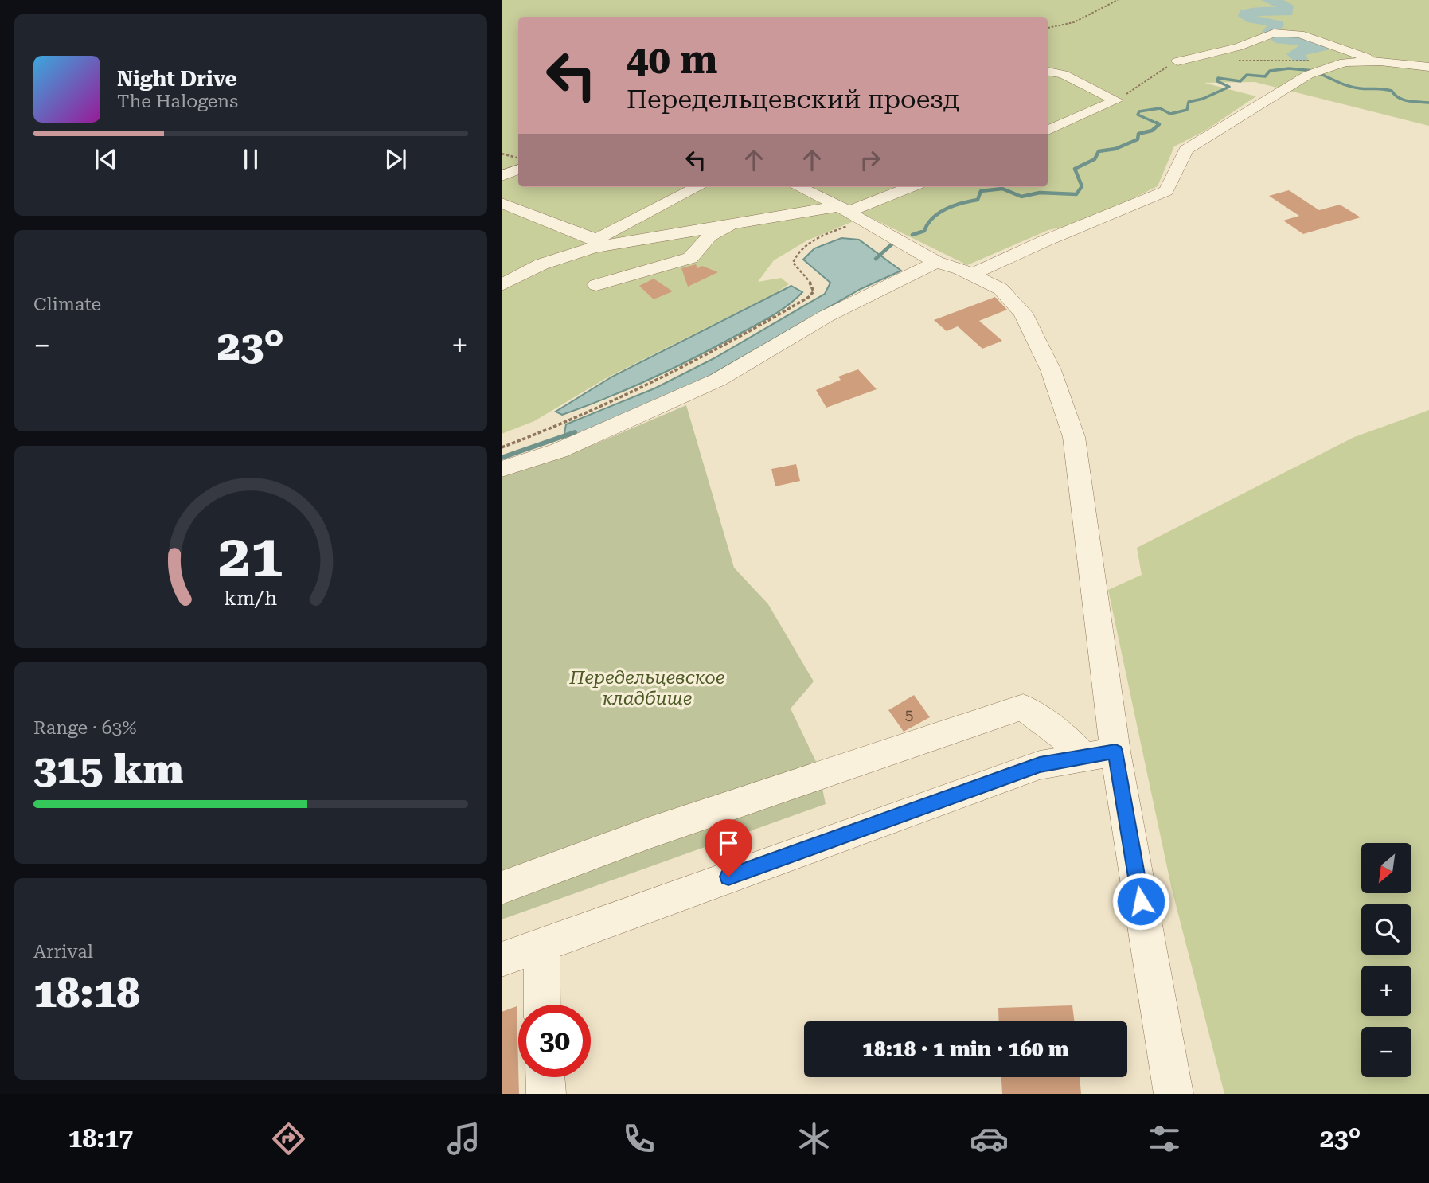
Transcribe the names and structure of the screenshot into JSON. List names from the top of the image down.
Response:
{
  "parks": ["Передельцевское кладбище"],
  "house_numbers": ["5"],
  "north": "bottom left",
  "page": {
    "turn": ["40 m", "Передельцевский проезд"],
    "song": ["Night Drive", "The Halogens"],
    "tile": [
      "Climate",
      ["Range · 63%", "315 km"],
      ["Arrival", "18:18"]
    ],
    "heat": ["−", "23°", "+"],
    "map_buttons": ["+", "−"],
    "limit": "30",
    "trip": "18:18 · 1 min · 160 m",
    "tabs": ["18:17", "23°"],
    "gauge": ["21", "km/h"]
  }
}
